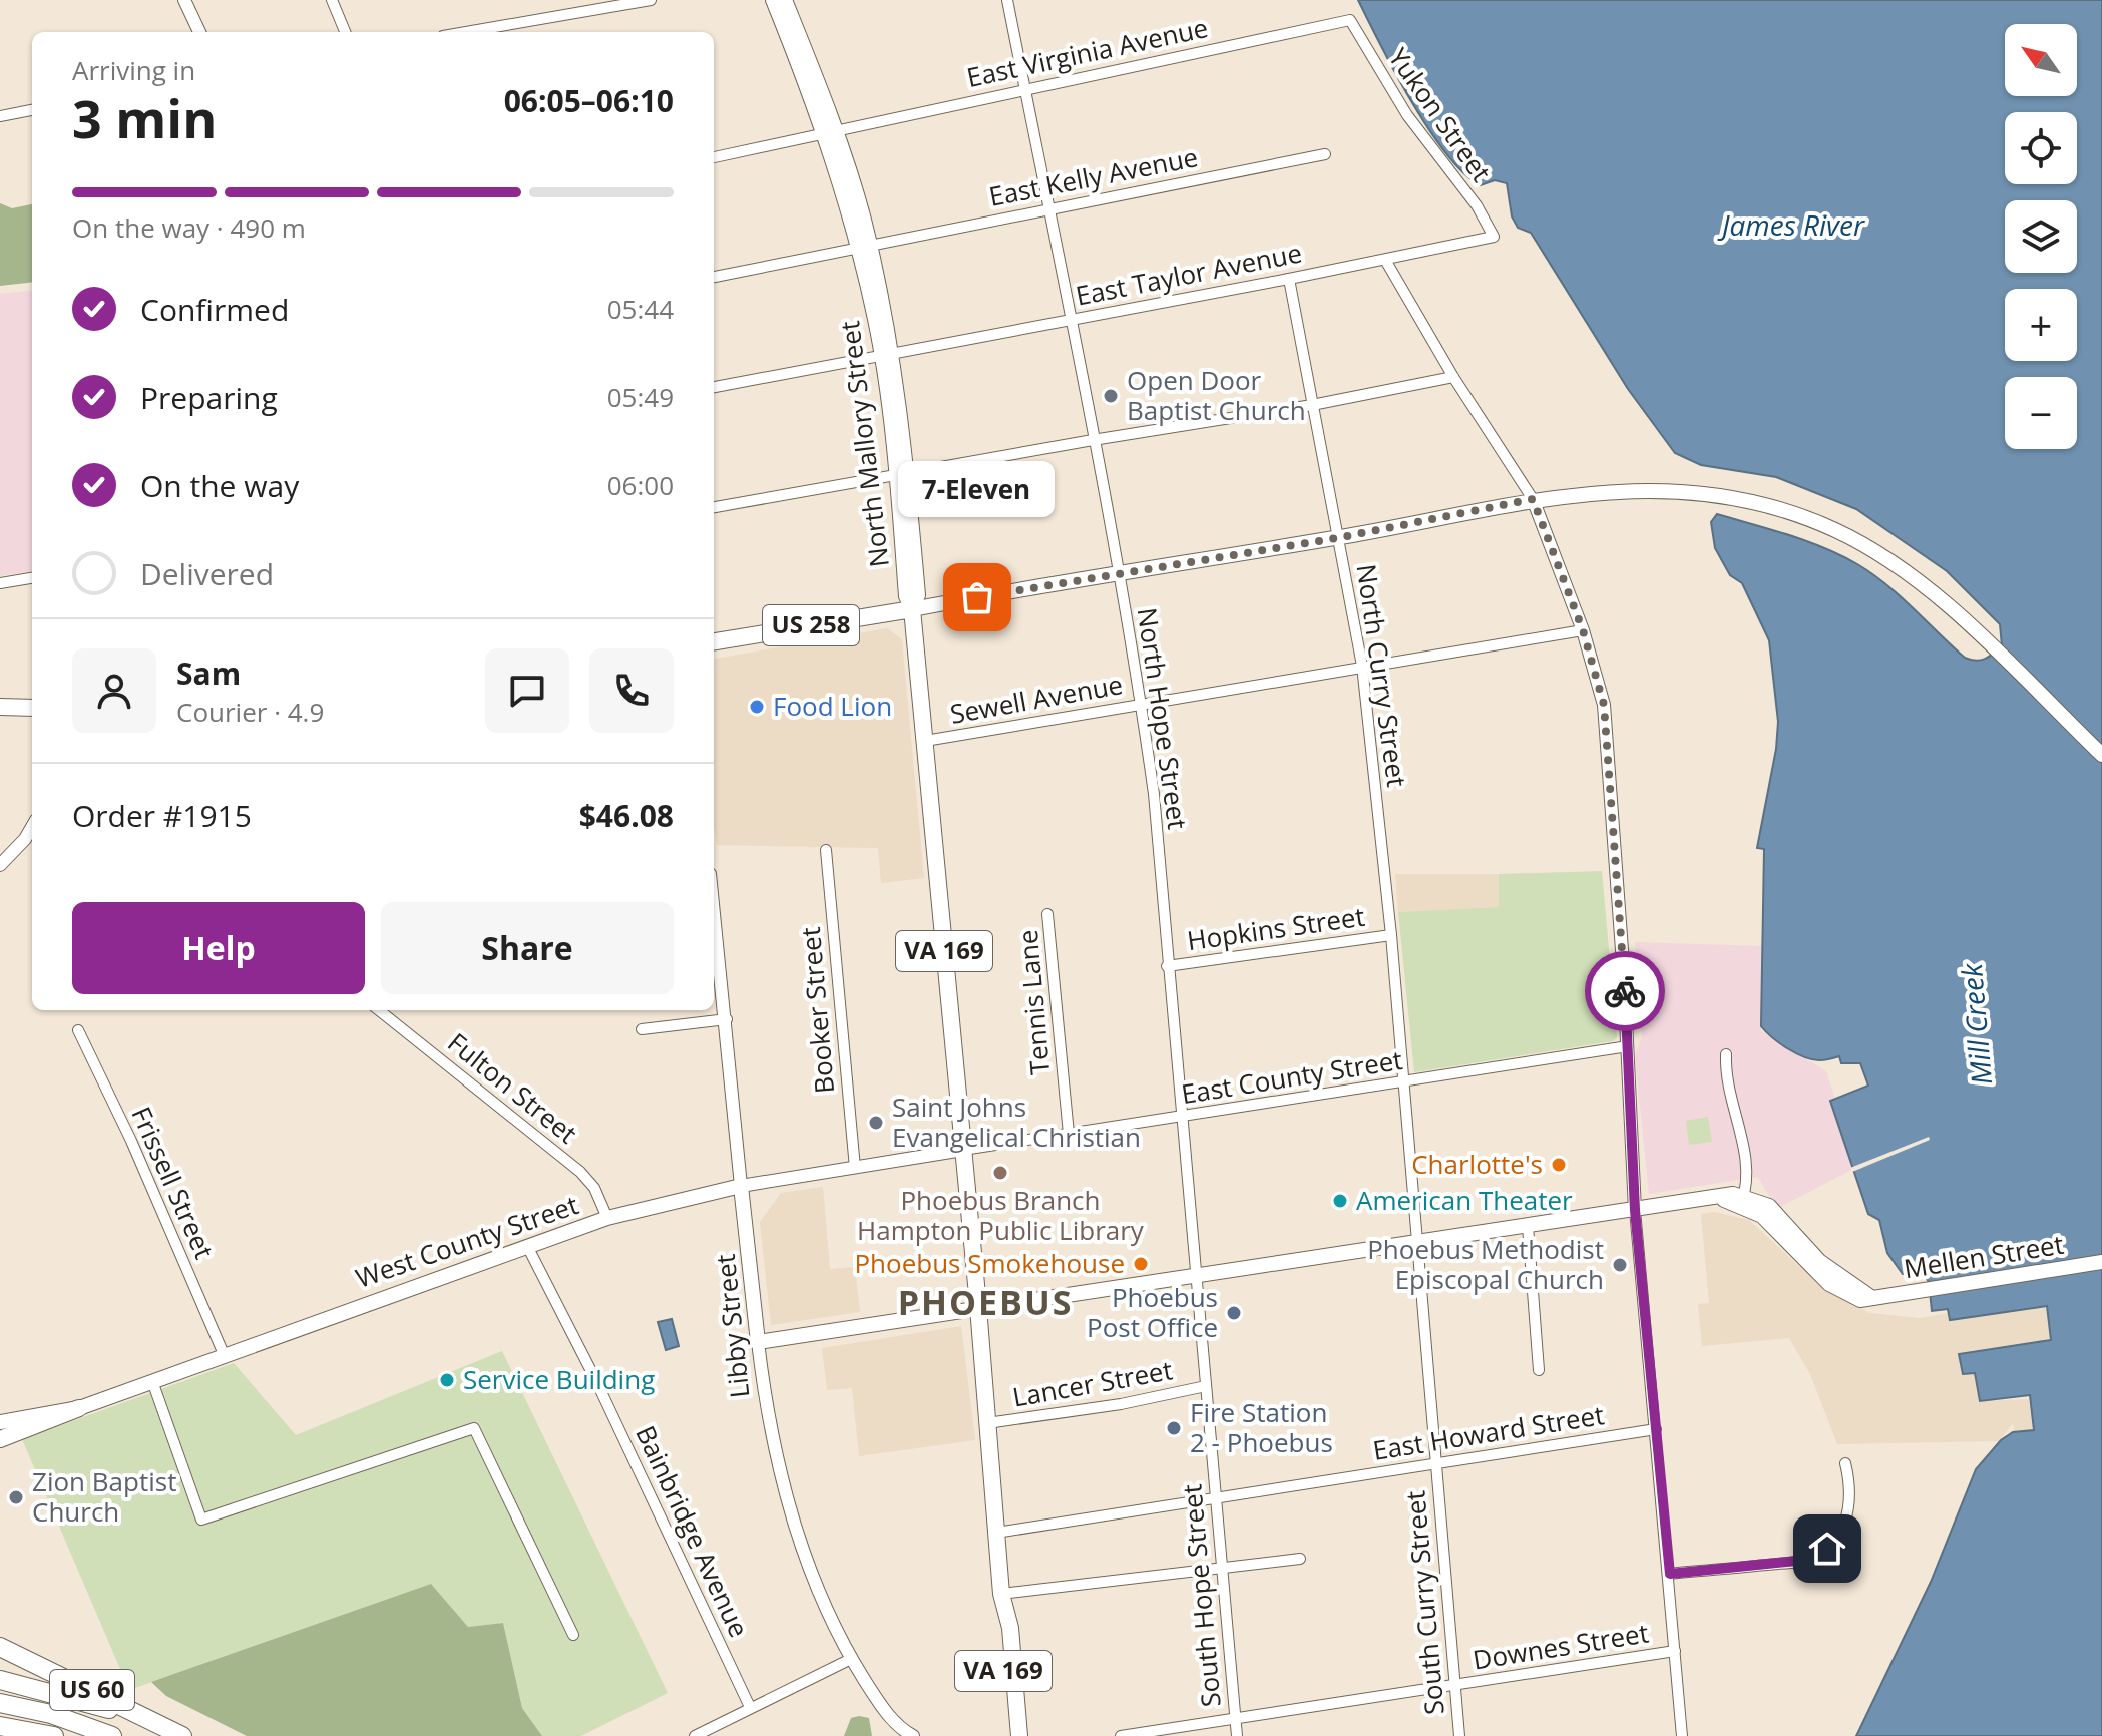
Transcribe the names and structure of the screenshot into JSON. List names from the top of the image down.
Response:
{
  "streets": {
    "highway": ["US 60"],
    "main road": [
      "North Mallory Street",
      "US 258",
      "VA 169",
      "West County Street",
      "Mellen Street",
      "Libby Street"
    ],
    "street": [
      "East Virginia Avenue",
      "Yukon Street",
      "East Kelly Avenue",
      "East Taylor Avenue",
      "North Curry Street",
      "Sewell Avenue",
      "North Hope Street",
      "Hopkins Street",
      "Tennis Lane",
      "Booker Street",
      "East County Street",
      "Fulton Street",
      "Frissell Street",
      "Lancer Street",
      "East Howard Street",
      "Bainbridge Avenue",
      "South Hope Street",
      "South Curry Street",
      "Downes Street"
    ]
  },
  "crossings": [
    ["East Virginia Avenue", "Yukon Street"],
    ["East Virginia Avenue", "North Mallory Street"],
    ["East Virginia Avenue", "North Hope Street"],
    ["Yukon Street", "East Taylor Avenue"],
    ["East Kelly Avenue", "North Mallory Street"],
    ["East Kelly Avenue", "North Hope Street"],
    ["East Taylor Avenue", "North Mallory Street"],
    ["East Taylor Avenue", "North Curry Street"],
    ["East Taylor Avenue", "North Hope Street"],
    ["North Mallory Street", "US 258"],
    ["North Mallory Street", "Sewell Avenue"],
    ["North Mallory Street", "VA 169"],
    ["North Mallory Street", "East County Street"],
    ["North Mallory Street", "West County Street"],
    ["US 258", "North Curry Street"],
    ["US 258", "North Hope Street"],
    ["North Curry Street", "Sewell Avenue"],
    ["North Curry Street", "Hopkins Street"],
    ["North Curry Street", "East County Street"],
    ["North Curry Street", "South Curry Street"],
    ["Sewell Avenue", "North Hope Street"],
    ["North Hope Street", "Hopkins Street"],
    ["North Hope Street", "East County Street"],
    ["North Hope Street", "South Hope Street"],
    ["VA 169", "East County Street"],
    ["VA 169", "West County Street"],
    ["VA 169", "Lancer Street"],
    ["VA 169", "East Howard Street"],
    ["Tennis Lane", "East County Street"],
    ["Booker Street", "West County Street"],
    ["East County Street", "West County Street"],
    ["East County Street", "South Hope Street"],
    ["East County Street", "South Curry Street"],
    ["Fulton Street", "West County Street"],
    ["Frissell Street", "West County Street"],
    ["West County Street", "Libby Street"],
    ["West County Street", "Bainbridge Avenue"],
    ["Lancer Street", "South Hope Street"],
    ["East Howard Street", "South Hope Street"],
    ["East Howard Street", "South Curry Street"],
    ["South Hope Street", "Downes Street"],
    ["South Curry Street", "Downes Street"]
  ],
  "districts": ["PHOEBUS"],
  "water": ["James River", "Mill Creek"],
  "places": [
    "Open Door Baptist Church",
    "7-Eleven",
    "Food Lion",
    "Saint Johns Evangelical Christian",
    "Charlotte's",
    "Phoebus Branch Hampton Public Library",
    "American Theater",
    "Phoebus Smokehouse",
    "Phoebus Methodist Episcopal Church",
    "Phoebus Post Office",
    "Service Building",
    "Fire Station 2 - Phoebus",
    "Zion Baptist Church"
  ],
  "north": "top left",
  "page": {
    "map_buttons": ["+", "−"],
    "heading": ["3 min", "Arriving in", "06:05–06:10"],
    "panel": [
      "Sam",
      "Courier · 4.9",
      "Order #1915",
      "$46.08"
    ],
    "bar": "On the way · 490 m",
    "list": [
      ["Confirmed", "05:44"],
      ["Preparing", "05:49"],
      ["On the way", "06:00"],
      "Delivered"
    ],
    "bubble": "7-Eleven",
    "buttons": ["Help", "Share"]
  }
}
